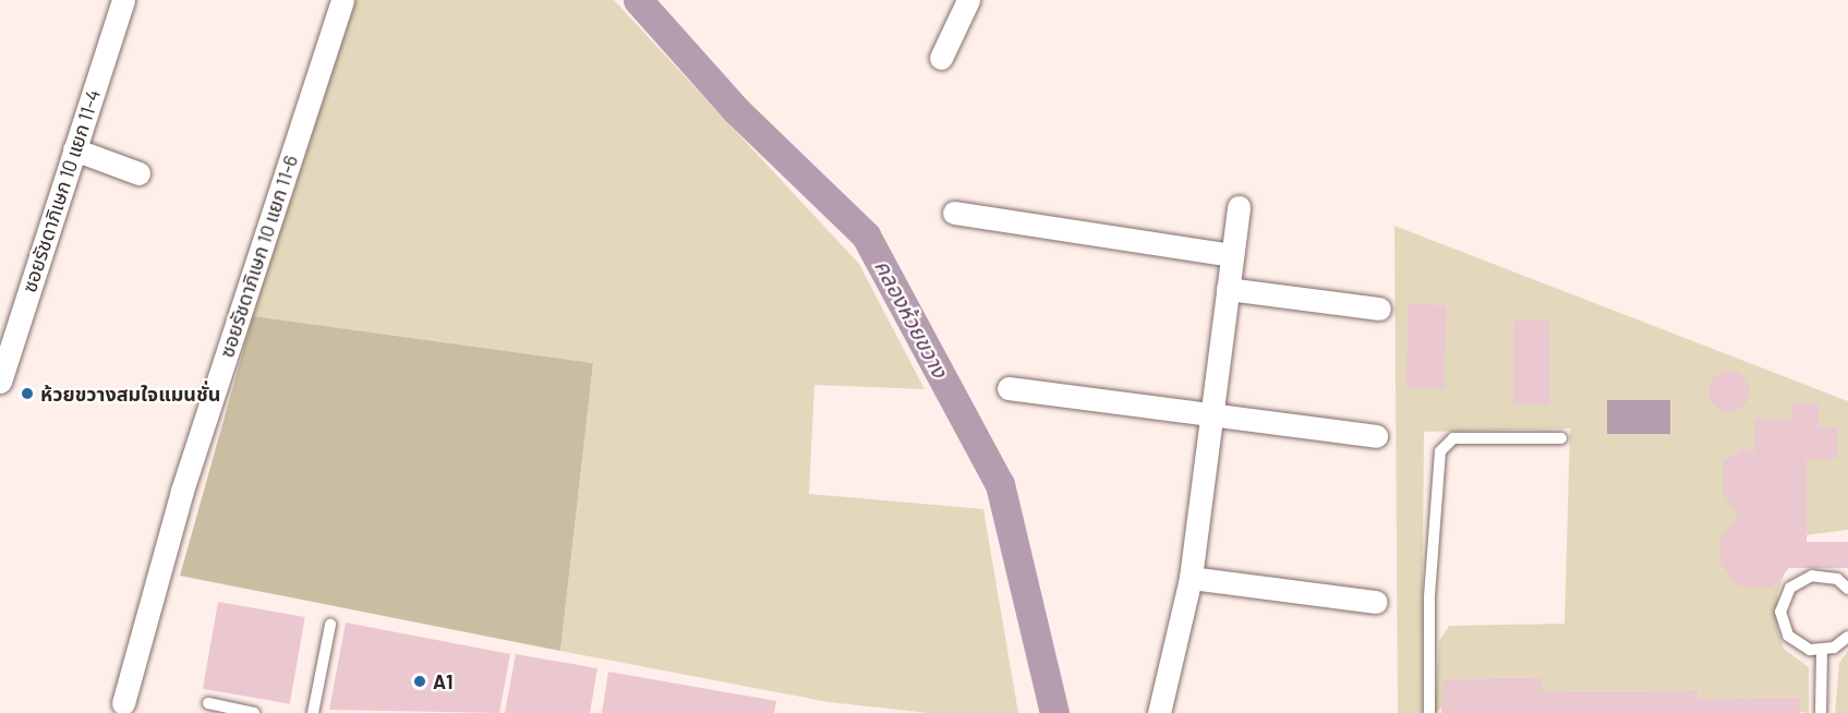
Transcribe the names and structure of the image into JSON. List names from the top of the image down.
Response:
{
  "streets": {
    "street": ["ซอยรัชดาภิเษก 10 แยก 11-4", "ซอยรัชดาภิเษก 10 แยก 11-6"]
  },
  "water": ["คลองห้วยขวาง"],
  "places": ["ห้วยขวางสมใจแมนชั่น", "A1"]
}
